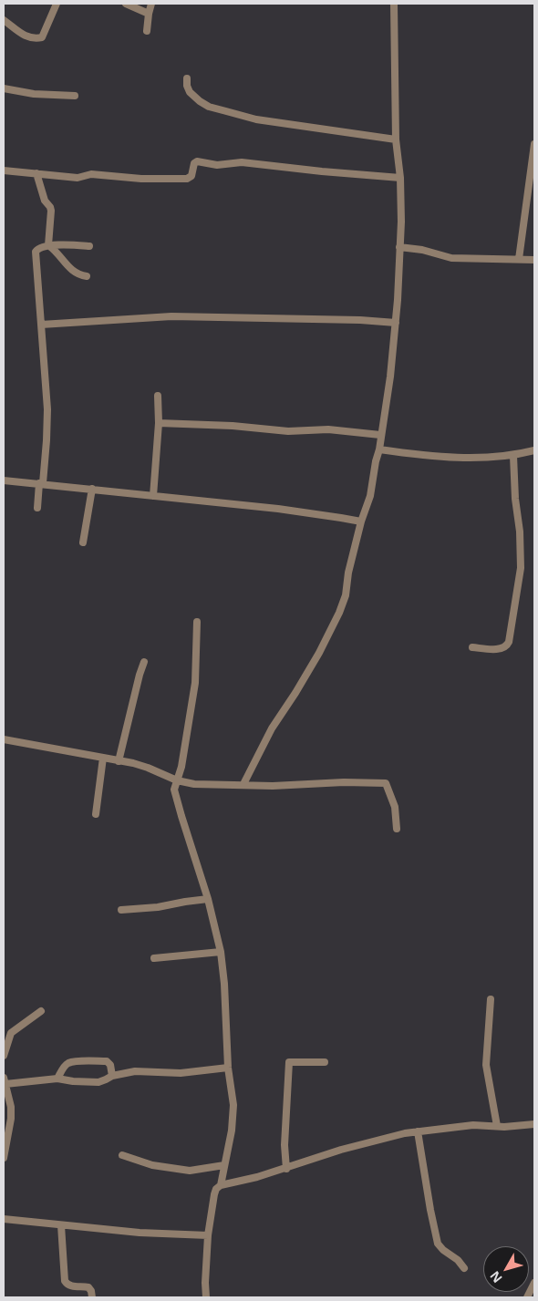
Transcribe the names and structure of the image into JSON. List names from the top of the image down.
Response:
{
  "north": "bottom left"
}
